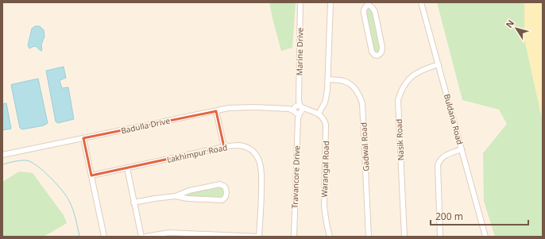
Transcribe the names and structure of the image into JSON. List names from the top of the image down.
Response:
{
  "streets": {
    "street": [
      "Marine Drive",
      "Buldana Road",
      "Badulla Drive",
      "Nasik Road",
      "Gadwal Road",
      "Lakhimpur Road",
      "Warangal Road",
      "Travancore Drive"
    ]
  },
  "crossings": [
    ["Marine Drive", "Badulla Drive"],
    ["Marine Drive", "Travancore Drive"],
    ["Buldana Road", "Nasik Road"],
    ["Badulla Drive", "Travancore Drive"]
  ],
  "scale_bar": "200 m",
  "north": "top left"
}
